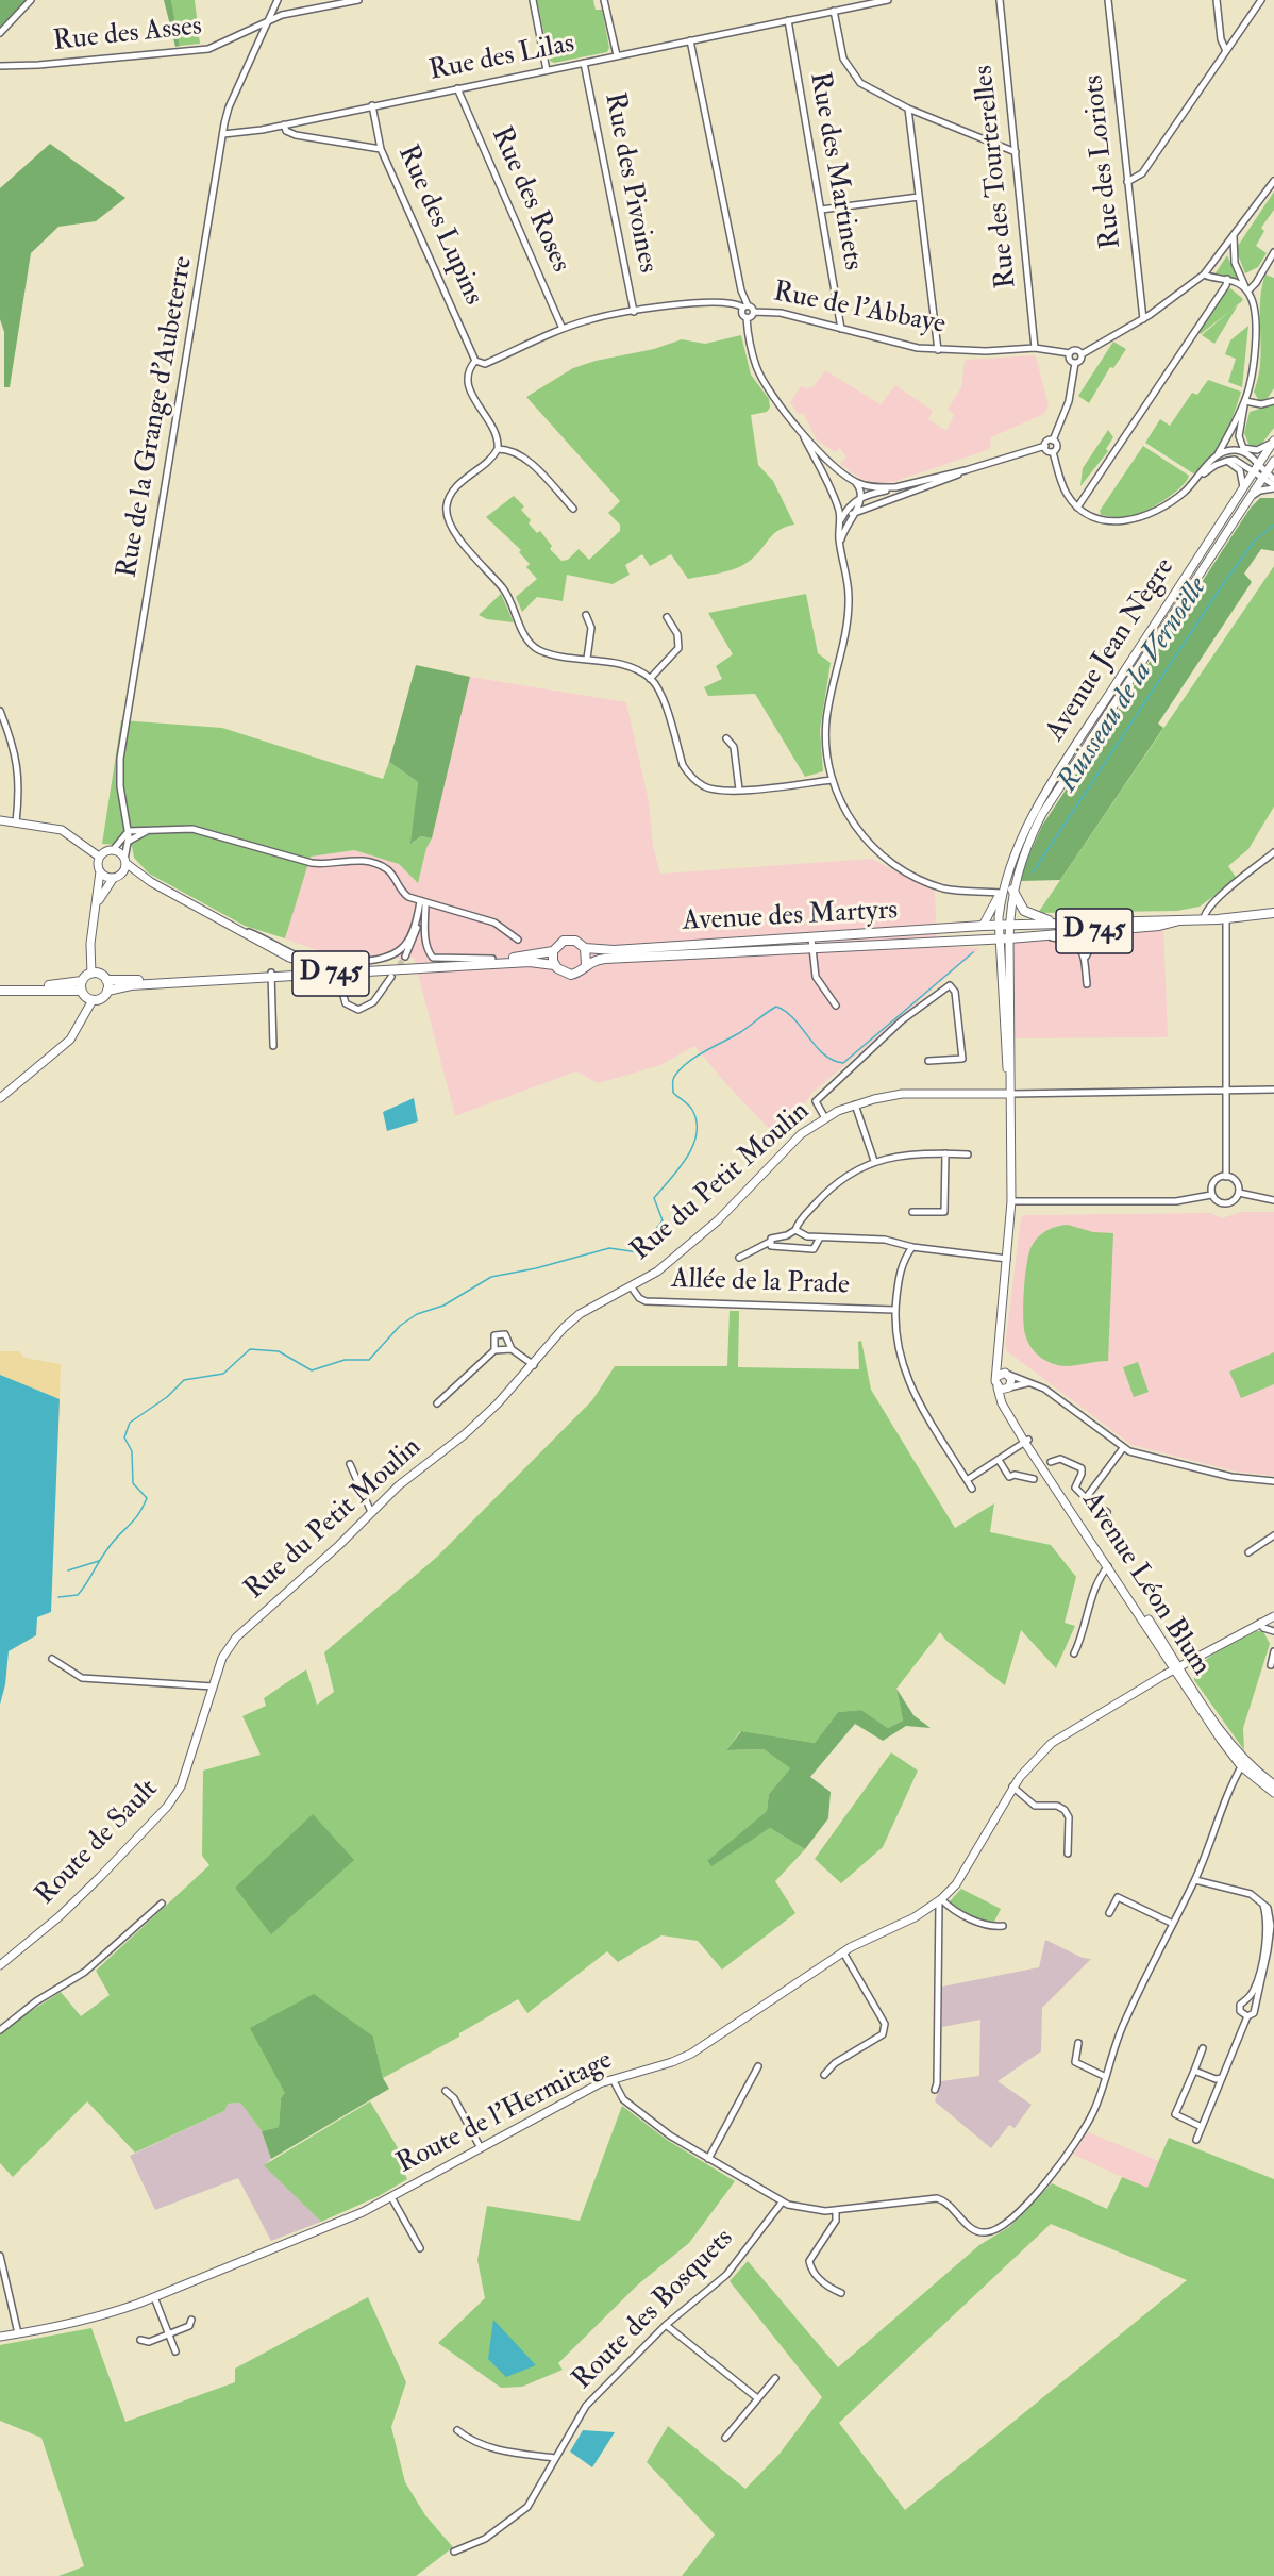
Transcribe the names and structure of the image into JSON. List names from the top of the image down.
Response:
{
  "streets": {
    "main road": [
      "Avenue Jean Nègre",
      "Avenue des Martyrs",
      "D 745",
      "Rue du Petit Moulin",
      "Avenue Léon Blum",
      "Route de Sault",
      "Route de l'Hermitage"
    ],
    "street": [
      "Rue des Asses",
      "Rue des Lilas",
      "Rue des Loriots",
      "Rue des Martinets",
      "Rue des Tourterelles",
      "Rue des Pivoines",
      "Rue des Roses",
      "Rue des Lupins",
      "Rue de l'Abbaye",
      "Rue de la Grange d'Aubeterre",
      "Allée de la Prade",
      "Route des Bosquets"
    ]
  },
  "crossings": [
    ["Rue des Asses", "Rue de la Grange d'Aubeterre"],
    ["Rue des Lilas", "Rue des Martinets"],
    ["Rue des Lilas", "Rue des Pivoines"],
    ["Rue des Lilas", "Rue des Roses"],
    ["Rue des Lilas", "Rue des Lupins"],
    ["Rue des Lilas", "Rue de la Grange d'Aubeterre"],
    ["Rue des Martinets", "Rue de l'Abbaye"],
    ["Rue des Tourterelles", "Rue de l'Abbaye"],
    ["Rue des Pivoines", "Rue de l'Abbaye"],
    ["Rue des Roses", "Rue de l'Abbaye"],
    ["Rue des Lupins", "Rue de l'Abbaye"],
    ["Avenue Jean Nègre", "Avenue des Martyrs"],
    ["Avenue Jean Nègre", "D 745"],
    ["Avenue Jean Nègre", "Avenue Léon Blum"],
    ["Avenue des Martyrs", "D 745"],
    ["Avenue des Martyrs", "Avenue Léon Blum"],
    ["D 745", "Avenue Léon Blum"],
    ["Rue du Petit Moulin", "Allée de la Prade"],
    ["Rue du Petit Moulin", "Avenue Léon Blum"],
    ["Rue du Petit Moulin", "Route de Sault"],
    ["Avenue Léon Blum", "Route de l'Hermitage"]
  ],
  "water": ["Ruisseau de la Vernoëlle"]
}
